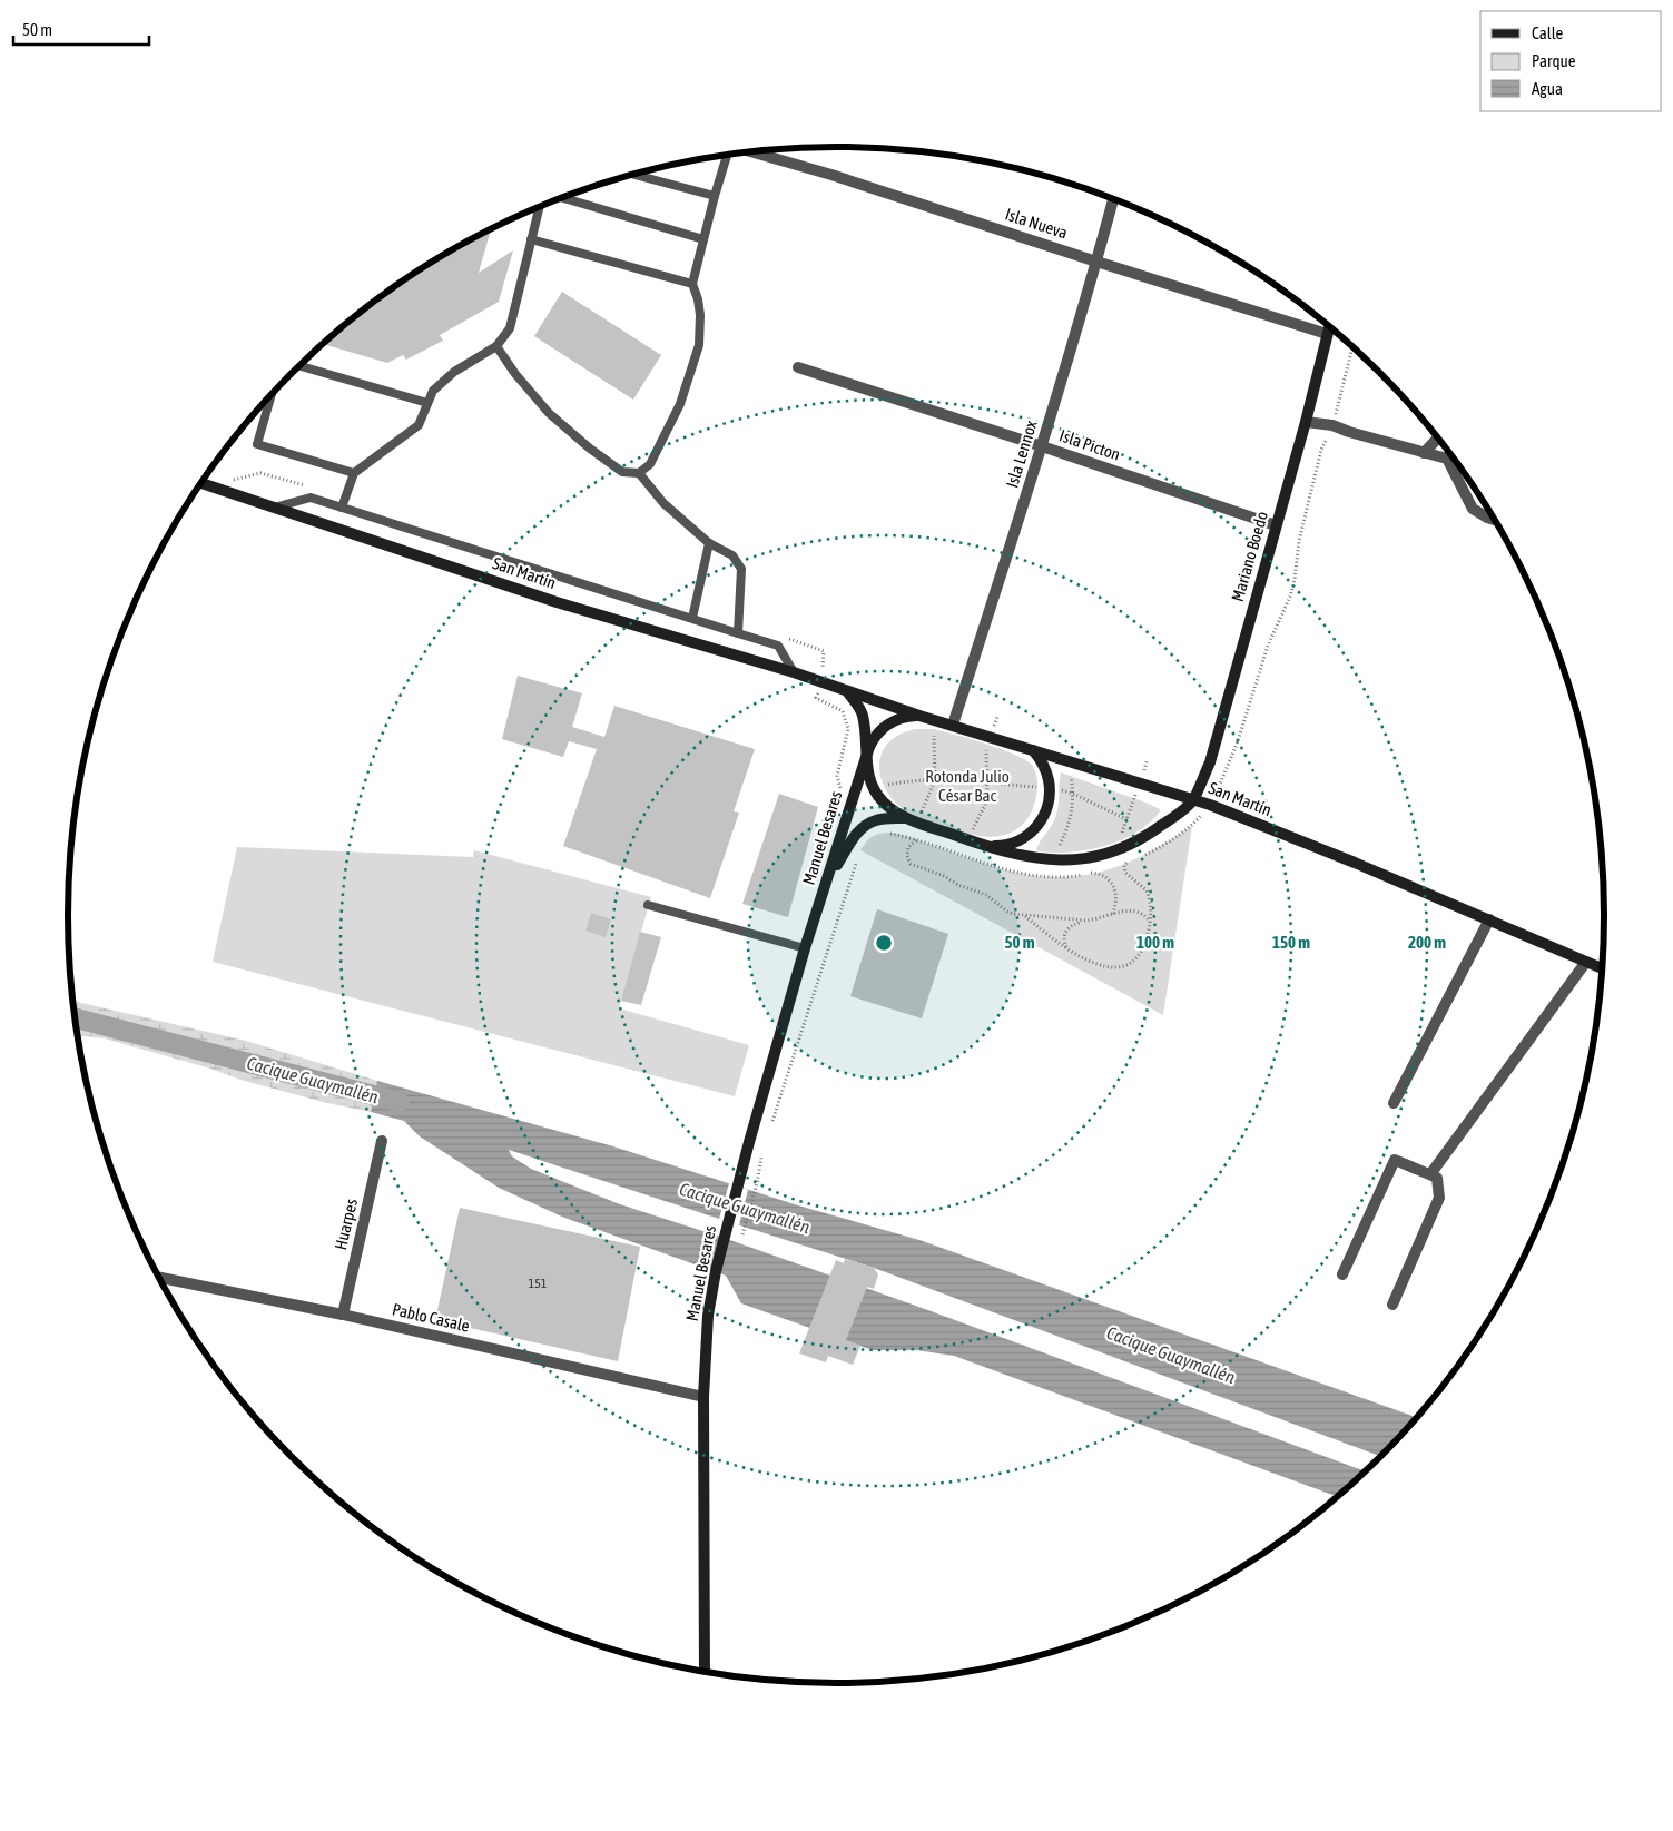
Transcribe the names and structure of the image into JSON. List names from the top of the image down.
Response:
{
  "streets": {
    "main road": ["Mariano Boedo", "San Martín", "Manuel Besares"],
    "street": [
      "Isla Nueva",
      "Isla Picton",
      "Isla Lennox",
      "Huarpes",
      "Pablo Casale"
    ]
  },
  "crossings": [
    ["Isla Nueva", "Isla Lennox"],
    ["Isla Nueva", "Mariano Boedo"],
    ["Isla Picton", "Isla Lennox"],
    ["Isla Picton", "Mariano Boedo"],
    ["Isla Lennox", "San Martín"],
    ["Mariano Boedo", "San Martín"],
    ["Manuel Besares", "Pablo Casale"],
    ["Huarpes", "Pablo Casale"]
  ],
  "water": ["Cacique Guaymallén"],
  "parks": ["Rotonda Julio César Bac"],
  "house_numbers": ["151"],
  "legend": ["Calle", "Parque", "Agua"],
  "scale_bar": "50 m",
  "rings": [
    "50 m",
    "100 m",
    "150 m",
    "200 m"
  ]
}
